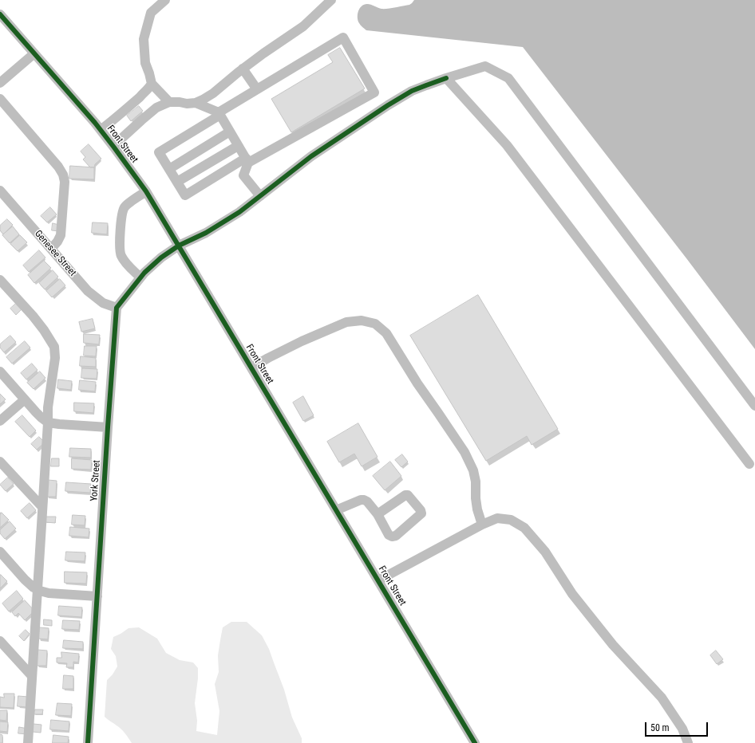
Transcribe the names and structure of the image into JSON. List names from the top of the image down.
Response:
{
  "streets": {
    "street": ["Front Street", "Genesee Street", "York Street"]
  },
  "crossings": [
    ["Genesee Street", "York Street"]
  ],
  "scale_bar": "50 m"
}
